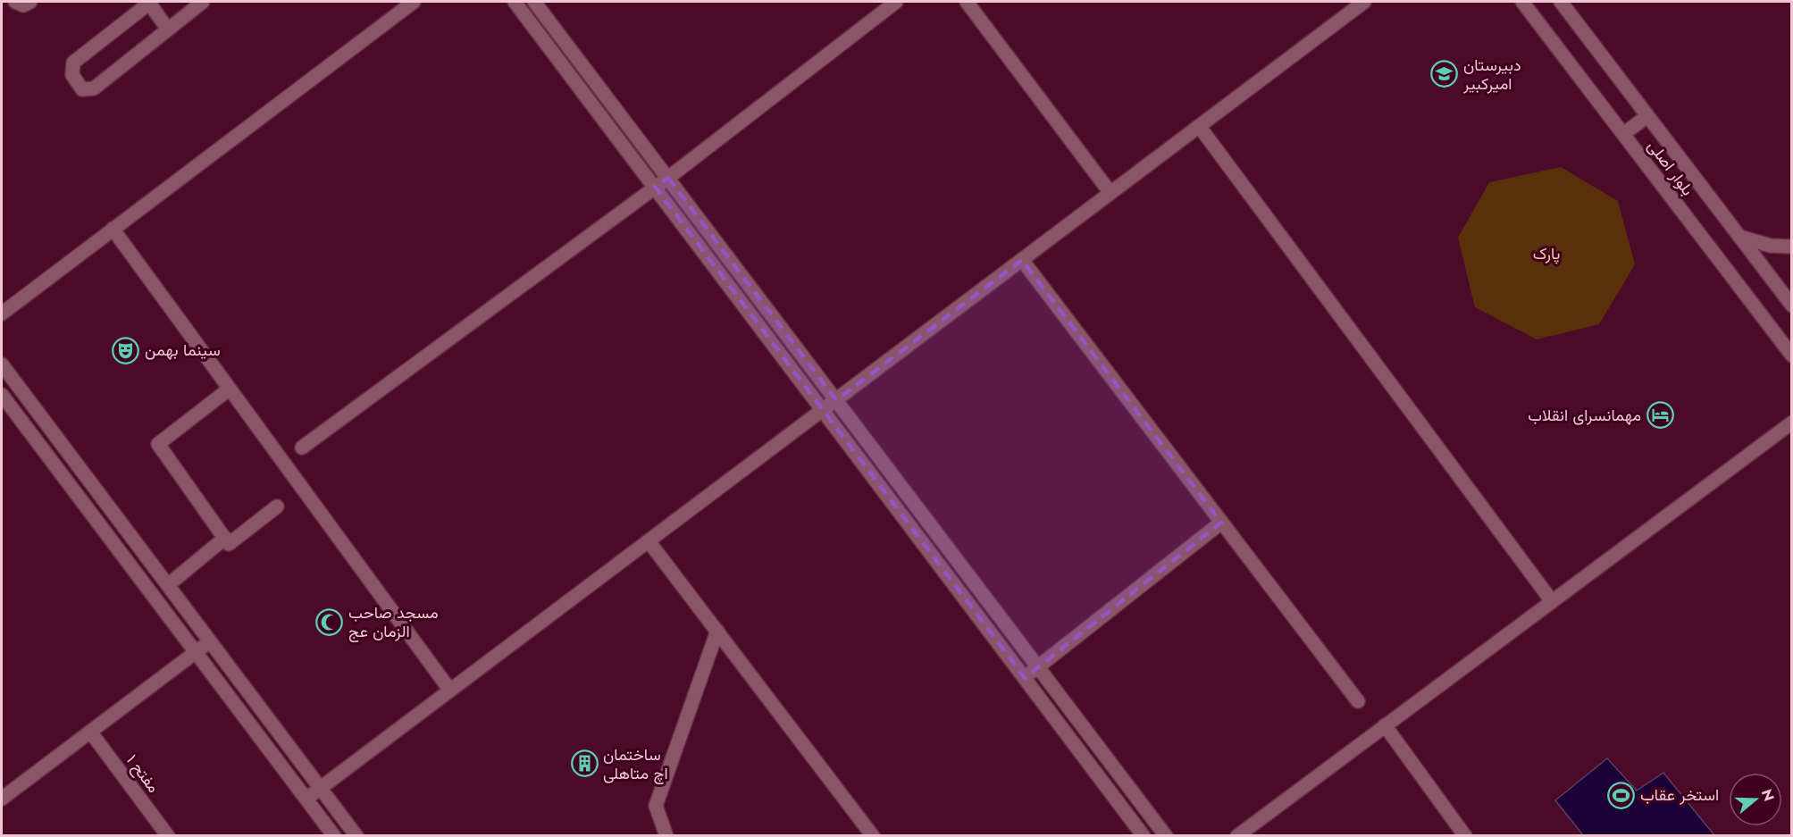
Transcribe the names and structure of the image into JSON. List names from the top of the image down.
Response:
{
  "streets": {
    "street": ["بلوار اصلی", "مفتح ۱"]
  },
  "parks": ["پارک"],
  "places": {
    "school or university": ["دبیرستان امیرکبیر"],
    "theatre": ["سینما بهمن"],
    "hotel": ["مهمانسرای انقلاب"],
    "mosque": ["مسجد صاحب الزمان عج"],
    "building": ["ساختمان اچ متاهلی"],
    "sports": ["استخر عقاب"]
  },
  "north": "right"
}
